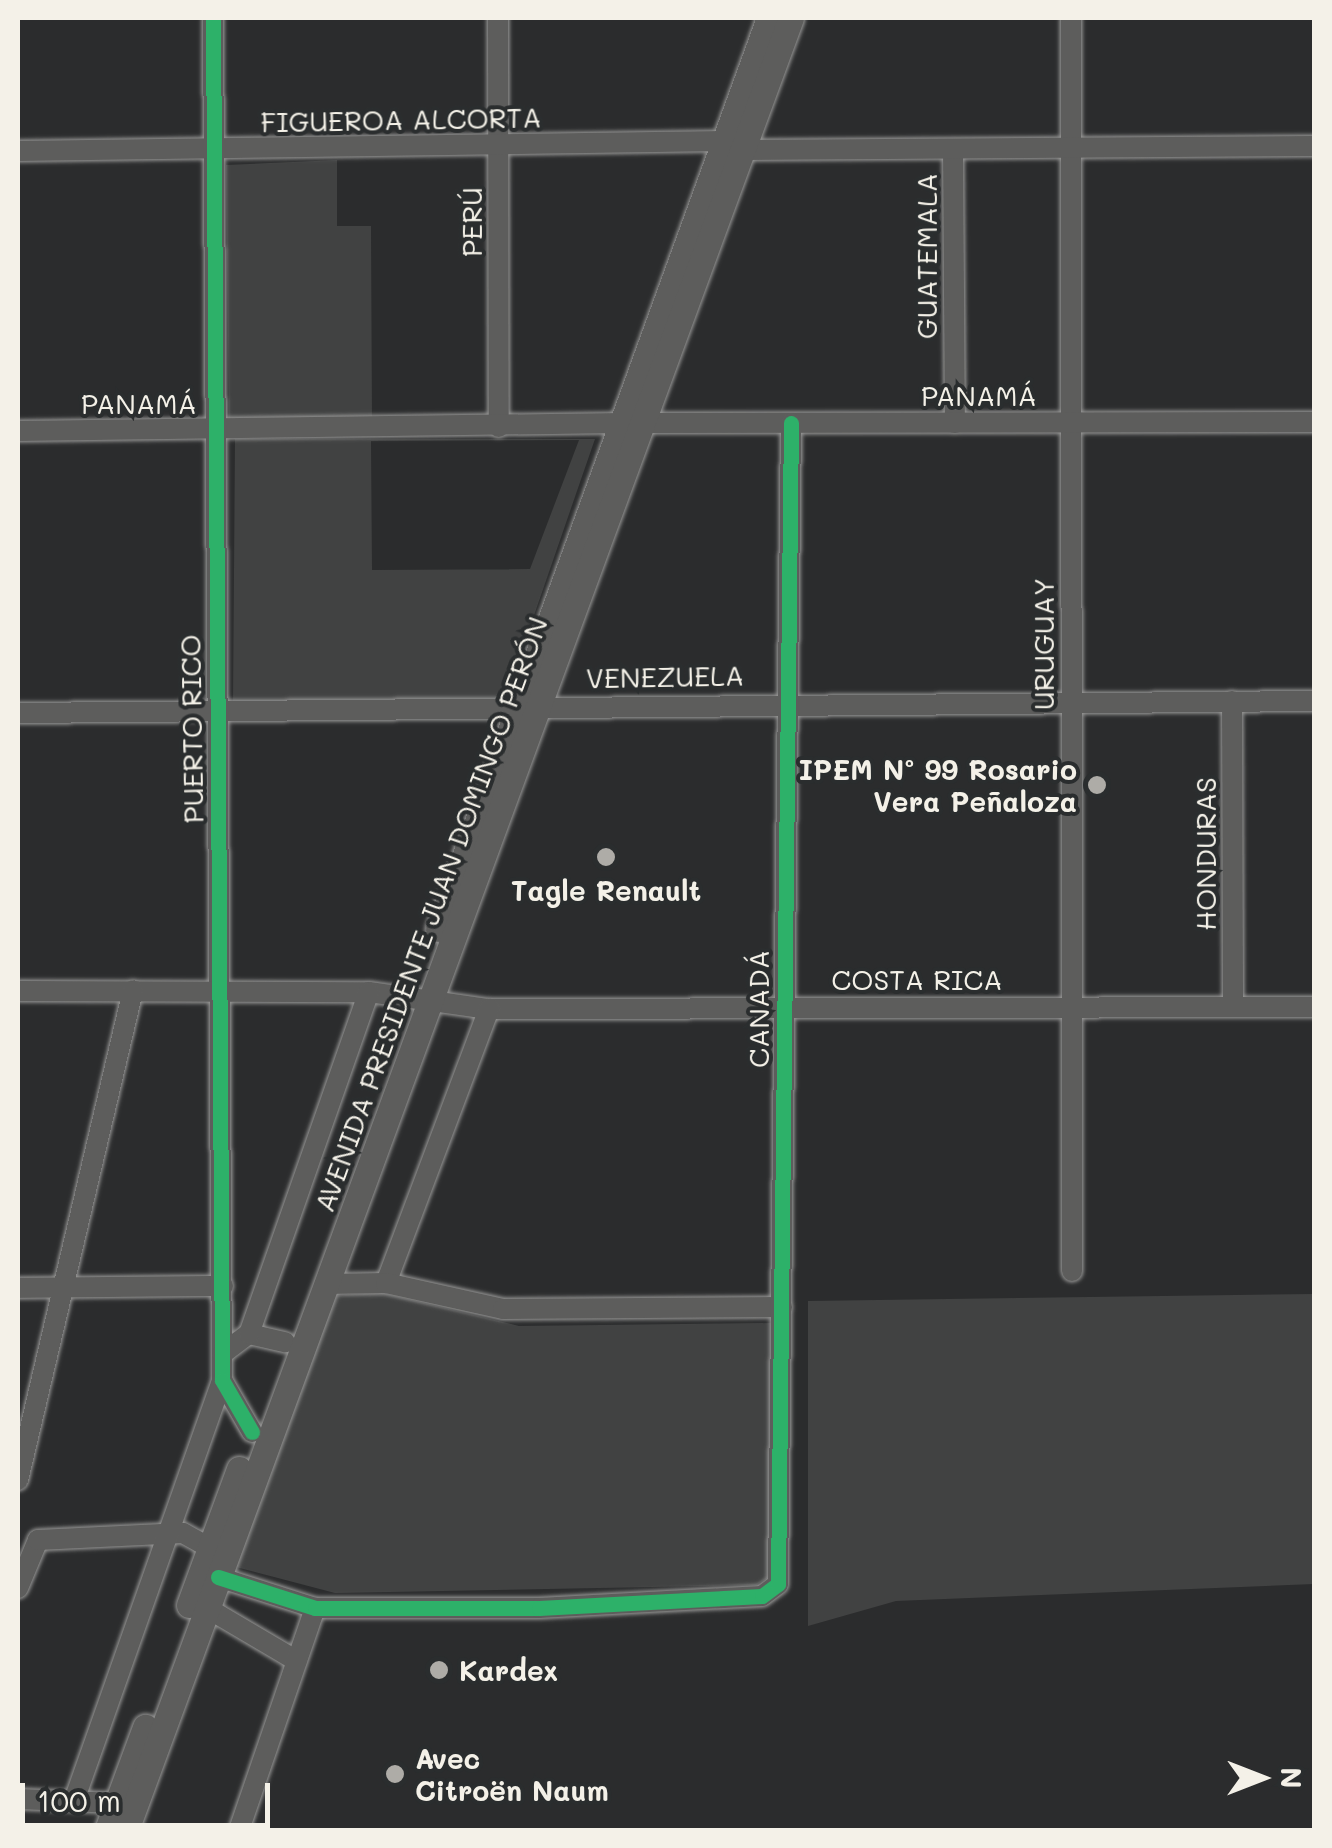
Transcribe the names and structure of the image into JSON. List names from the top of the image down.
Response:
{
  "streets": {
    "main road": ["AVENIDA PRESIDENTE JUAN DOMINGO PERÓN"],
    "street": [
      "FIGUEROA ALCORTA",
      "PERÚ",
      "GUATEMALA",
      "PANAMÁ",
      "URUGUAY",
      "VENEZUELA",
      "PUERTO RICO",
      "HONDURAS",
      "COSTA RICA",
      "CANADÁ"
    ]
  },
  "crossings": [
    ["FIGUEROA ALCORTA", "PERÚ"],
    ["FIGUEROA ALCORTA", "GUATEMALA"],
    ["FIGUEROA ALCORTA", "URUGUAY"],
    ["FIGUEROA ALCORTA", "PUERTO RICO"],
    ["FIGUEROA ALCORTA", "AVENIDA PRESIDENTE JUAN DOMINGO PERÓN"],
    ["PERÚ", "PANAMÁ"],
    ["GUATEMALA", "PANAMÁ"],
    ["PANAMÁ", "URUGUAY"],
    ["PANAMÁ", "PUERTO RICO"],
    ["PANAMÁ", "AVENIDA PRESIDENTE JUAN DOMINGO PERÓN"],
    ["PANAMÁ", "CANADÁ"],
    ["URUGUAY", "VENEZUELA"],
    ["URUGUAY", "COSTA RICA"],
    ["VENEZUELA", "PUERTO RICO"],
    ["VENEZUELA", "HONDURAS"],
    ["VENEZUELA", "AVENIDA PRESIDENTE JUAN DOMINGO PERÓN"],
    ["VENEZUELA", "CANADÁ"],
    ["PUERTO RICO", "AVENIDA PRESIDENTE JUAN DOMINGO PERÓN"],
    ["HONDURAS", "COSTA RICA"],
    ["AVENIDA PRESIDENTE JUAN DOMINGO PERÓN", "COSTA RICA"],
    ["COSTA RICA", "CANADÁ"]
  ],
  "places": [
    "IPEM Nº 99 Rosario Vera Peñaloza",
    "Tagle Renault",
    "Kardex",
    "Avec Citroën Naum"
  ],
  "scale_bar": "100 m",
  "north": "right"
}
